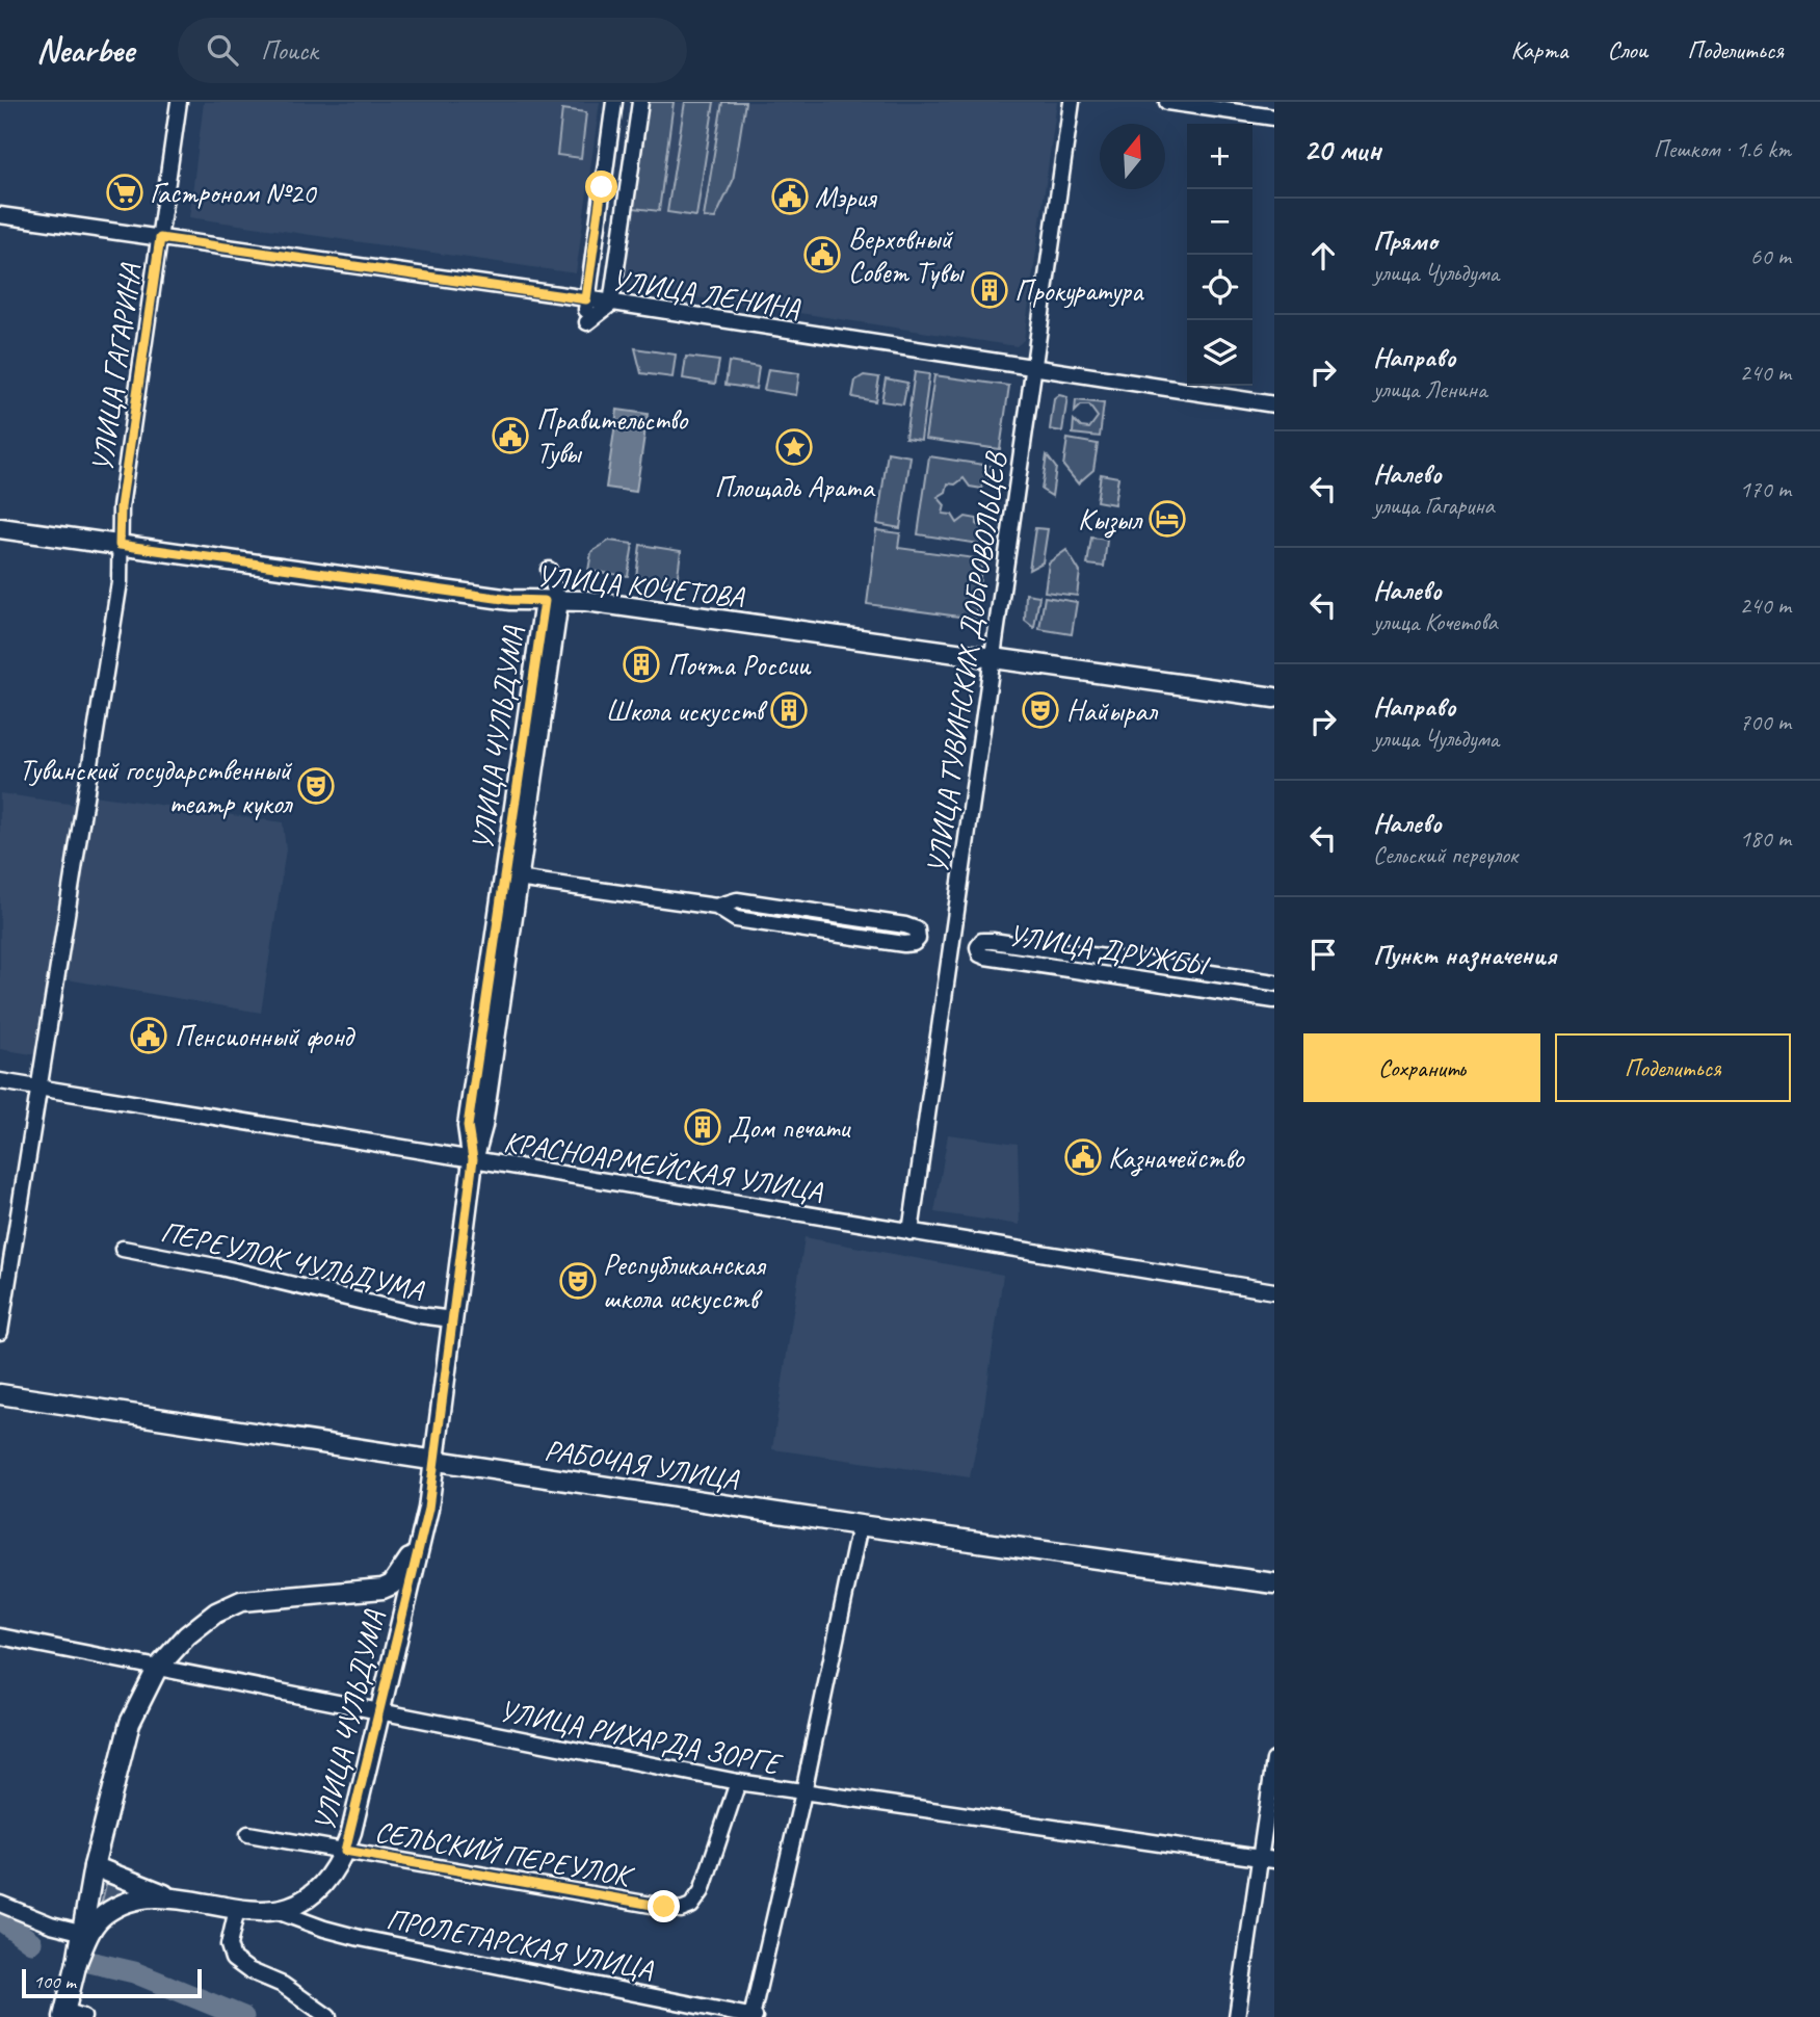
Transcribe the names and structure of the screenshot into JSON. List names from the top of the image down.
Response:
{
  "streets": {
    "main road": ["УЛИЦА КОЧЕТОВА", "УЛИЦА ЧУЛЬДУМА", "РАБОЧАЯ УЛИЦА"],
    "street": [
      "УЛИЦА ЛЕНИНА",
      "УЛИЦА ГАГАРИНА",
      "УЛИЦА ТУВИНСКИХ ДОБРОВОЛЬЦЕВ",
      "УЛИЦА ДРУЖБЫ",
      "КРАСНОАРМЕЙСКАЯ УЛИЦА",
      "ПЕРЕУЛОК ЧУЛЬДУМА",
      "УЛИЦА РИХАРДА ЗОРГЕ",
      "СЕЛЬСКИЙ ПЕРЕУЛОК",
      "ПРОЛЕТАРСКАЯ УЛИЦА"
    ]
  },
  "crossings": [
    ["УЛИЦА ЛЕНИНА", "УЛИЦА ГАГАРИНА"],
    ["УЛИЦА ЛЕНИНА", "УЛИЦА ТУВИНСКИХ ДОБРОВОЛЬЦЕВ"],
    ["УЛИЦА ГАГАРИНА", "УЛИЦА КОЧЕТОВА"],
    ["УЛИЦА ГАГАРИНА", "КРАСНОАРМЕЙСКАЯ УЛИЦА"],
    ["УЛИЦА КОЧЕТОВА", "УЛИЦА ТУВИНСКИХ ДОБРОВОЛЬЦЕВ"],
    ["УЛИЦА КОЧЕТОВА", "УЛИЦА ЧУЛЬДУМА"],
    ["УЛИЦА ТУВИНСКИХ ДОБРОВОЛЬЦЕВ", "КРАСНОАРМЕЙСКАЯ УЛИЦА"],
    ["УЛИЦА ЧУЛЬДУМА", "КРАСНОАРМЕЙСКАЯ УЛИЦА"],
    ["УЛИЦА ЧУЛЬДУМА", "ПЕРЕУЛОК ЧУЛЬДУМА"],
    ["УЛИЦА ЧУЛЬДУМА", "РАБОЧАЯ УЛИЦА"],
    ["УЛИЦА ЧУЛЬДУМА", "УЛИЦА РИХАРДА ЗОРГЕ"],
    ["УЛИЦА ЧУЛЬДУМА", "СЕЛЬСКИЙ ПЕРЕУЛОК"],
    ["УЛИЦА ЧУЛЬДУМА", "ПРОЛЕТАРСКАЯ УЛИЦА"],
    ["УЛИЦА РИХАРДА ЗОРГЕ", "СЕЛЬСКИЙ ПЕРЕУЛОК"]
  ],
  "places": {
    "supermarket": ["Гастроном №20"],
    "public building": [
      "Мэрия",
      "Верховный Совет Тувы",
      "Правительство Тувы",
      "Пенсионный фонд",
      "Казначейство"
    ],
    "building": [
      "Прокуратура",
      "Почта России",
      "Школа искусств",
      "Дом печати"
    ],
    "place": ["Площадь Арата"],
    "hotel": ["Кызыл"],
    "theatre": ["Найырал", "Тувинский государственный театр кукол", "Республиканская школа искусств"]
  },
  "scale_bar": "100 m",
  "north": "top",
  "page": {
    "header": "Nearbee",
    "search": "Поиск",
    "nav": ["Карта", "Слои", "Поделиться"],
    "heading": ["20 мин", "Пешком · 1.6 km"],
    "map_buttons": ["+", "−"],
    "list": [
      ["Прямо", "улица Чульдума", "60 m"],
      ["Направо", "улица Ленина", "240 m"],
      ["Налево", "улица Гагарина", "170 m"],
      ["Налево", "улица Кочетова", "240 m"],
      ["Направо", "улица Чульдума", "700 m"],
      ["Налево", "Сельский переулок", "180 m"],
      "Пункт назначения"
    ],
    "buttons": ["Сохранить", "Поделиться"],
    "scale": "100 m"
  }
}
